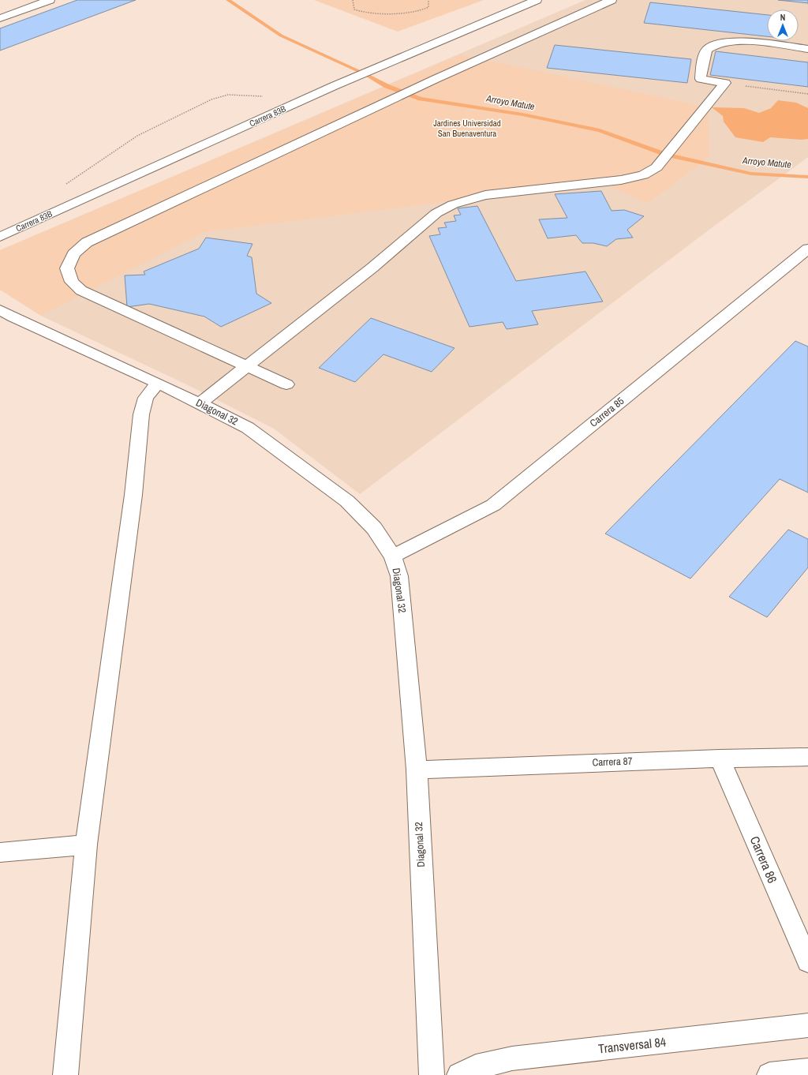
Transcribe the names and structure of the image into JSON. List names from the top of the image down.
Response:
{
  "streets": {
    "street": [
      "Carrera 83B",
      "Diagonal 32",
      "Carrera 85",
      "Carrera 87",
      "Carrera 86",
      "Transversal 84"
    ]
  },
  "crossings": [
    ["Diagonal 32", "Carrera 85"],
    ["Diagonal 32", "Carrera 87"],
    ["Carrera 87", "Carrera 86"]
  ],
  "water": ["Arroyo Matute"],
  "parks": ["Jardines Universidad San Buenaventura"],
  "north": "top"
}
